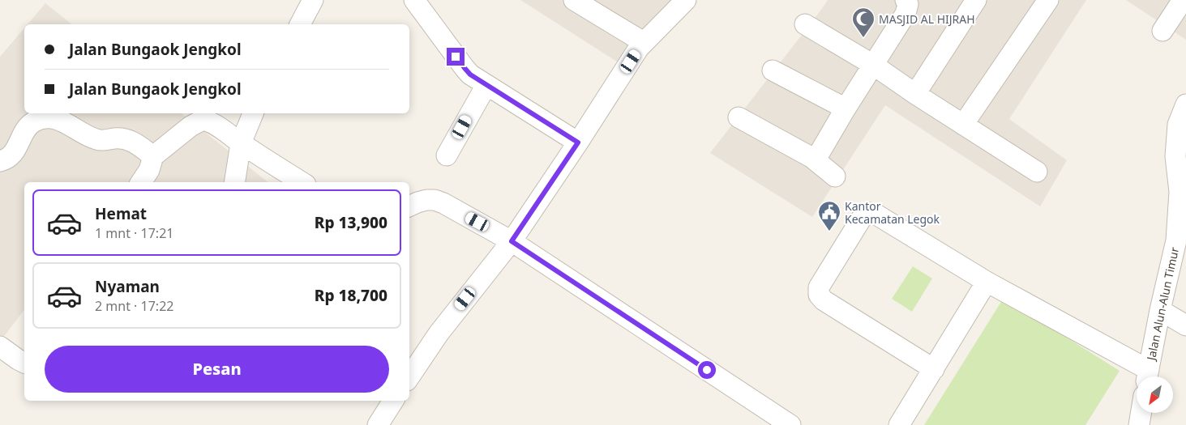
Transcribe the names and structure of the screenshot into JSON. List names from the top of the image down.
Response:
{
  "streets": {
    "street": ["Jalan Alun-Alun Timur"]
  },
  "places": {
    "mosque": ["MASJID AL HIJRAH"],
    "public building": ["Kantor Kecamatan Legok"]
  },
  "north": "bottom left",
  "page": {
    "banner": ["Jalan Bungaok Jengkol", "Jalan Bungaok Jengkol"],
    "list": [
      {
        "name": "Hemat",
        "note": "1 mnt · 17:21",
        "value": "Rp 13,900"
      },
      {
        "name": "Nyaman",
        "note": "2 mnt · 17:22",
        "value": "Rp 18,700"
      }
    ],
    "buttons": "Pesan"
  }
}
